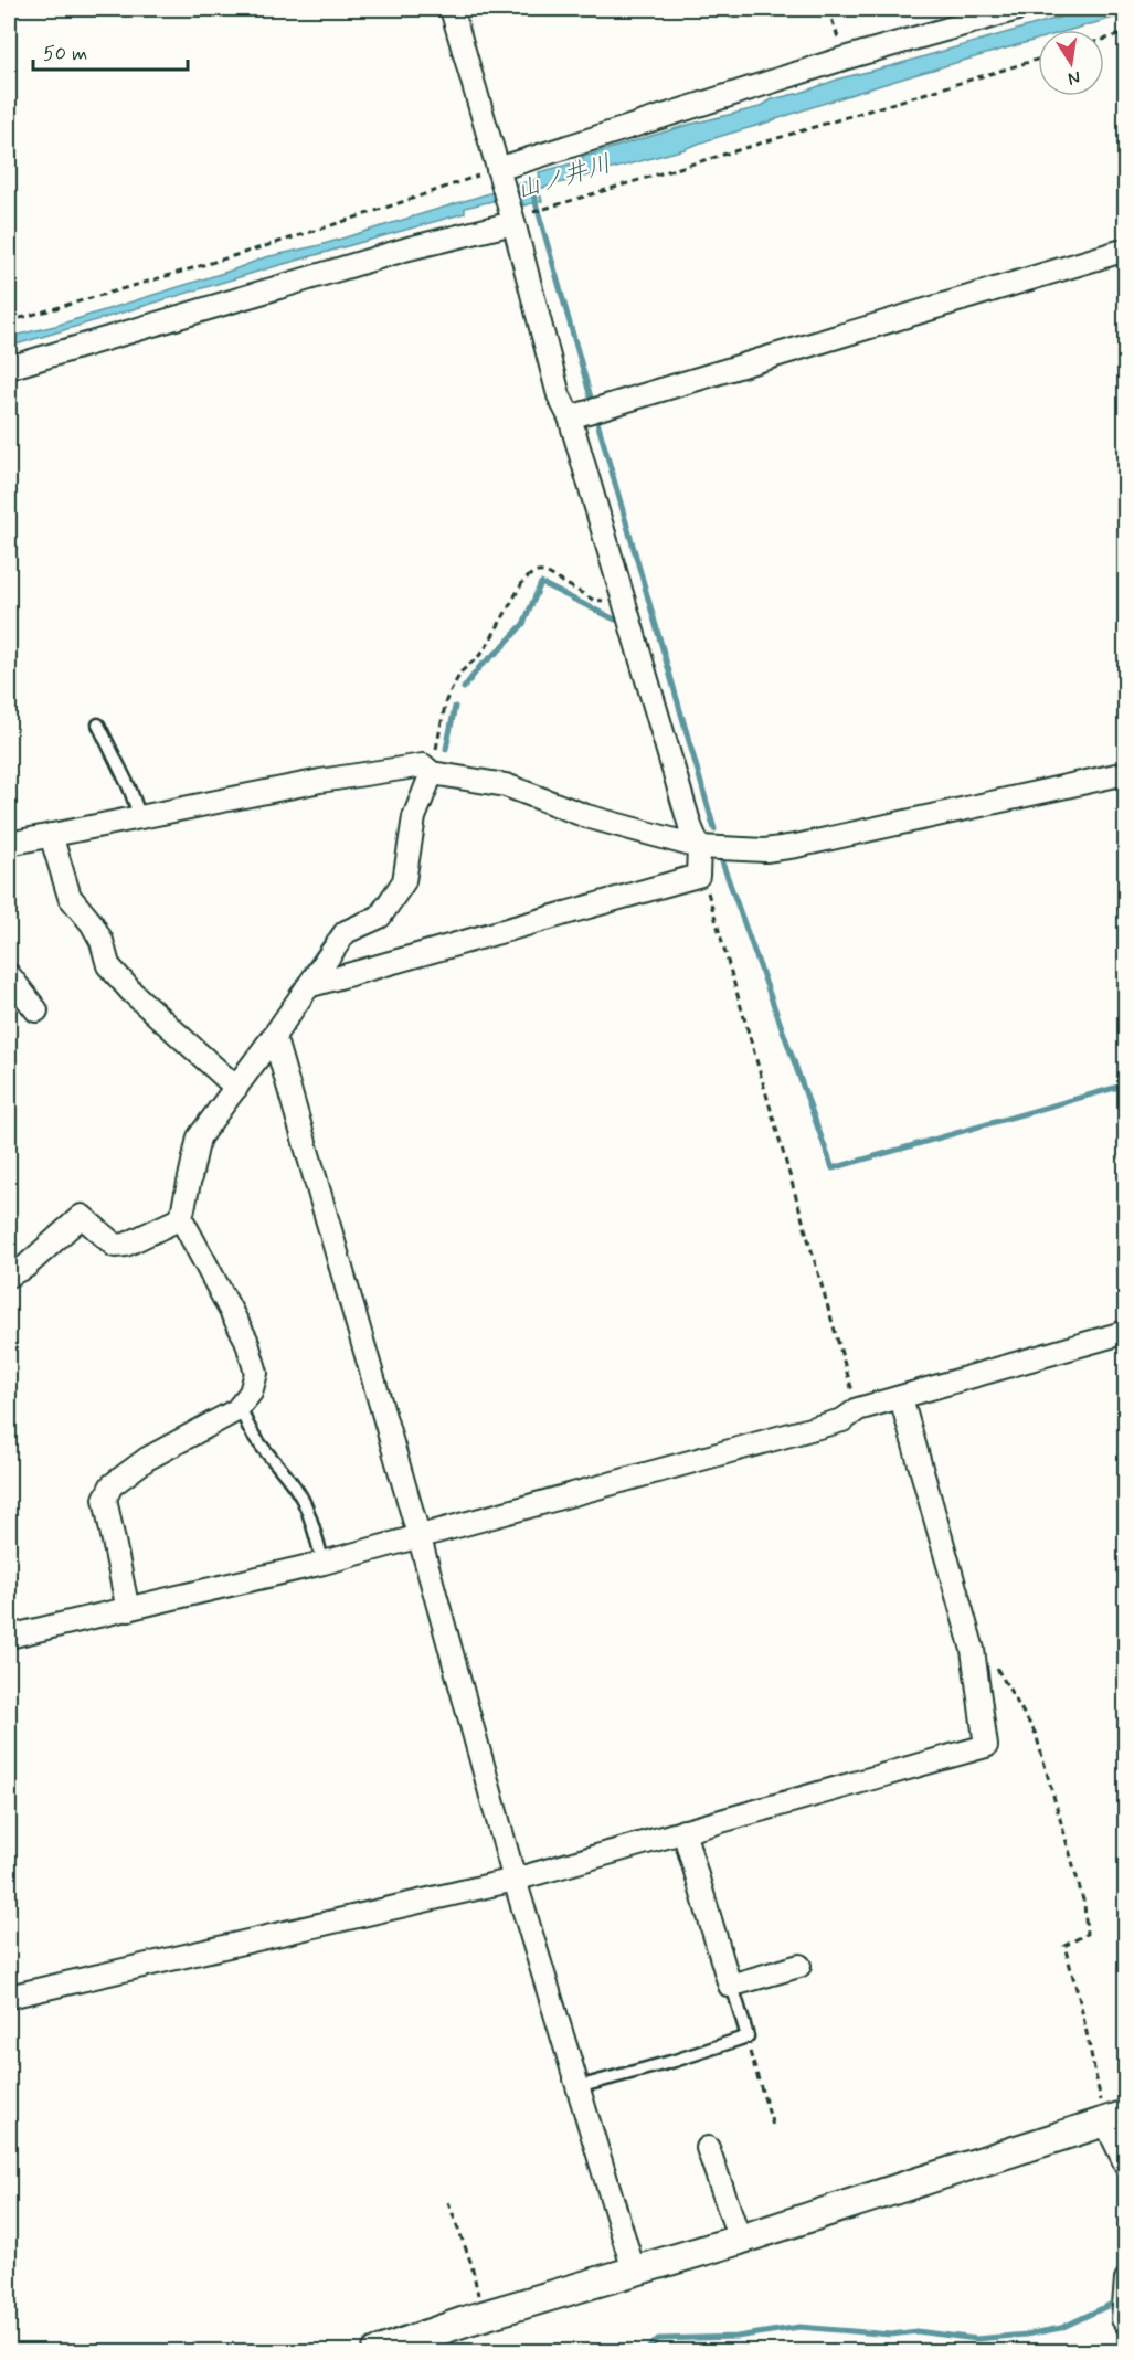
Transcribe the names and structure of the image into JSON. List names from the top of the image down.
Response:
{
  "water": ["山ノ井川"],
  "scale_bar": "50 m",
  "north": "bottom"
}
